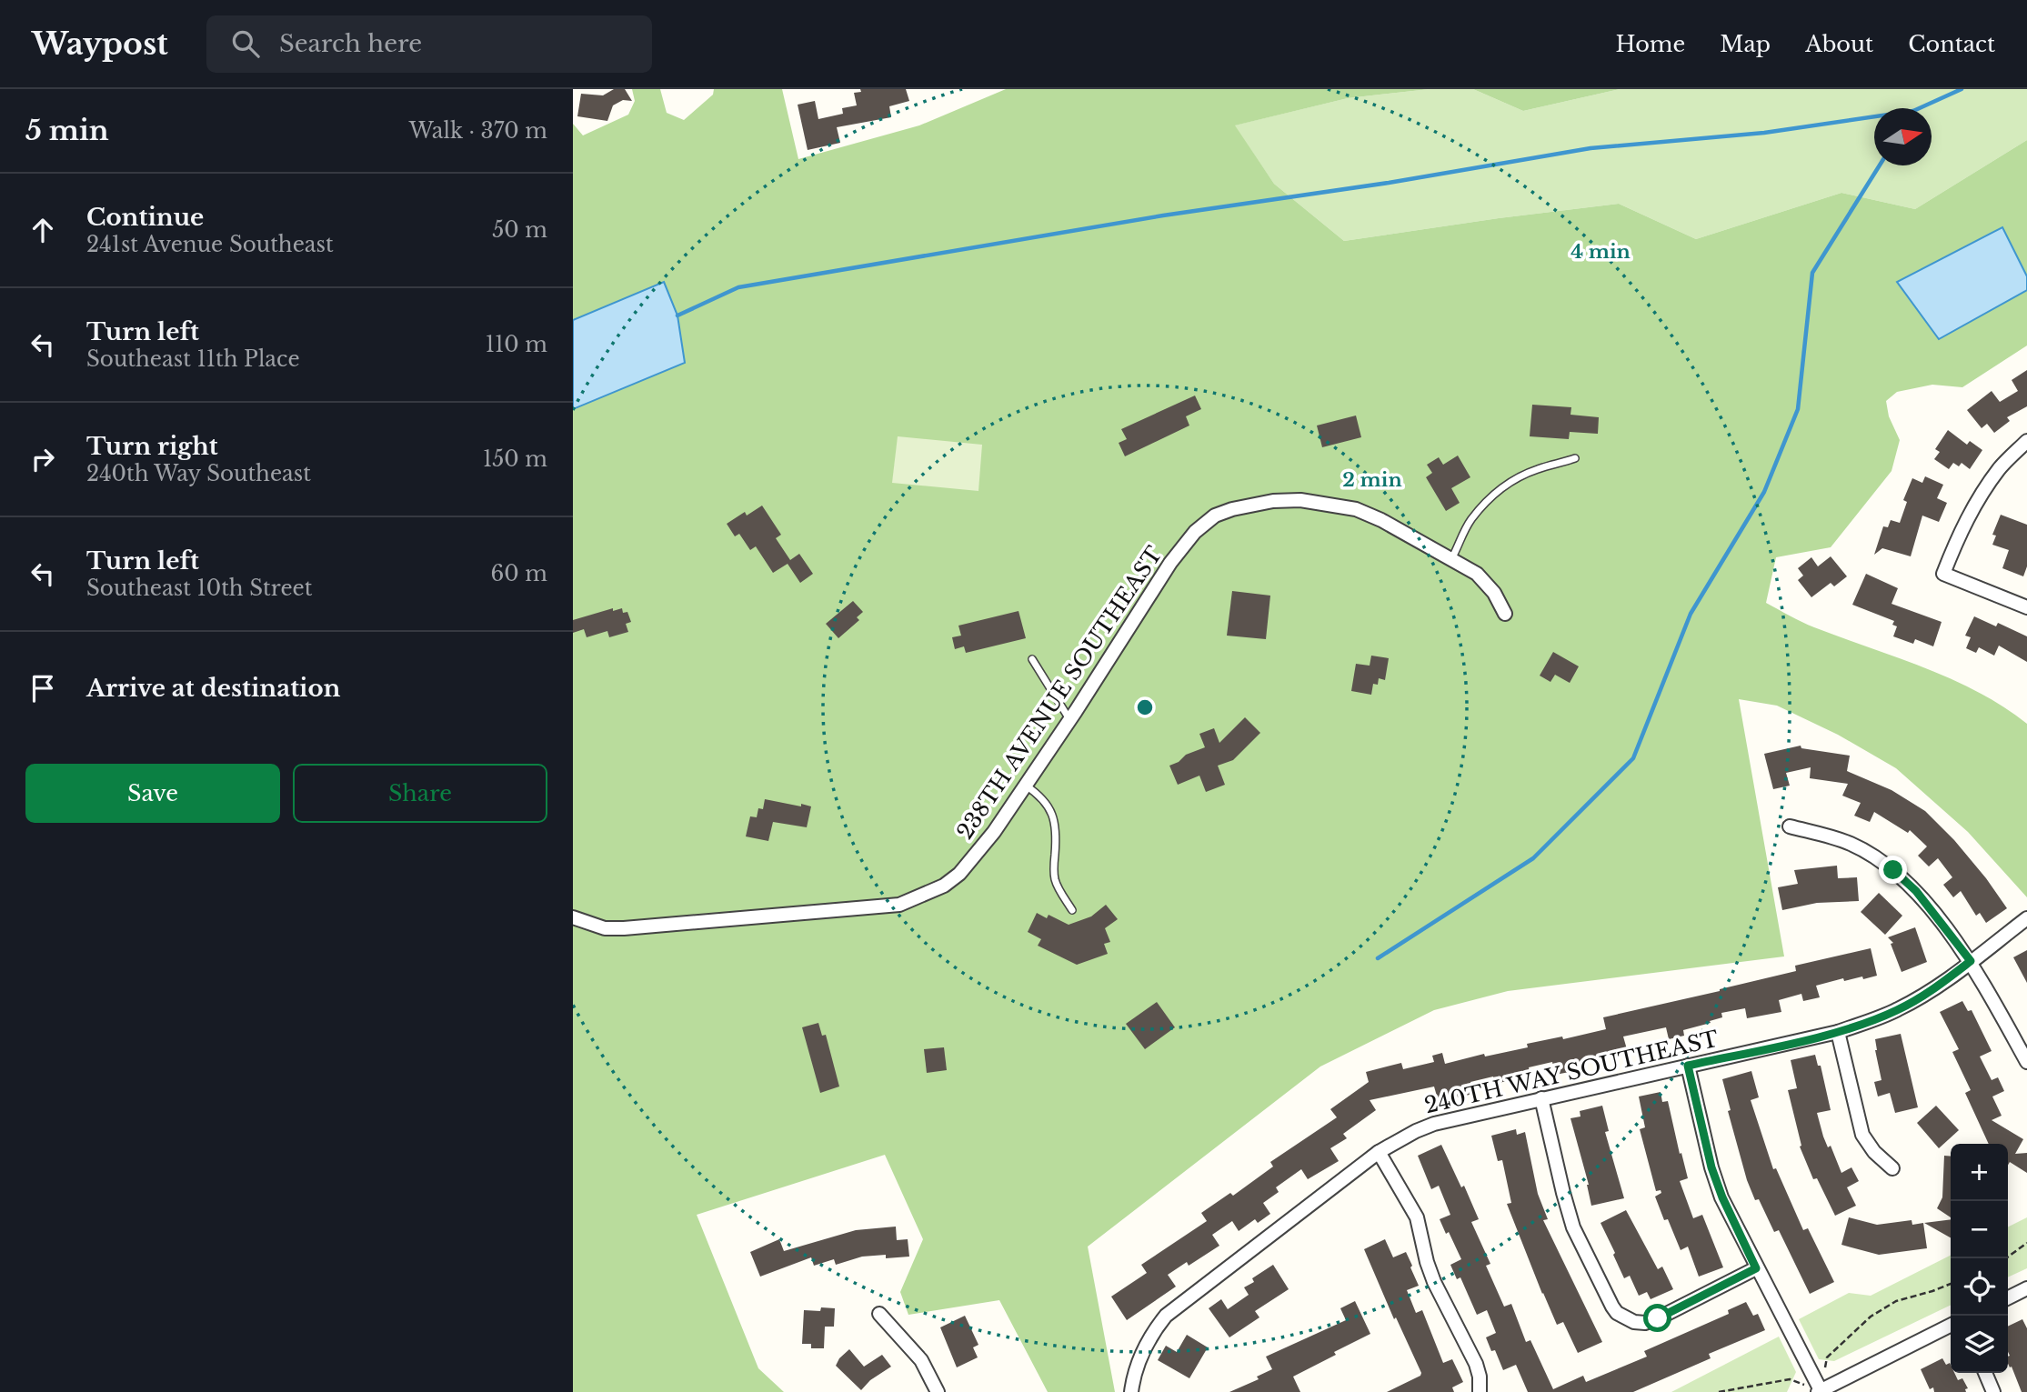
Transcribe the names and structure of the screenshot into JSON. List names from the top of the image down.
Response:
{
  "streets": {
    "street": ["238TH AVENUE SOUTHEAST", "240TH WAY SOUTHEAST"]
  },
  "north": "right",
  "page": {
    "header": "Waypost",
    "search": "Search here",
    "nav": [
      "Home",
      "Map",
      "About",
      "Contact"
    ],
    "heading": ["5 min", "Walk · 370 m"],
    "list": [
      ["Continue", "241st Avenue Southeast", "50 m"],
      ["Turn left", "Southeast 11th Place", "110 m"],
      ["Turn right", "240th Way Southeast", "150 m"],
      ["Turn left", "Southeast 10th Street", "60 m"],
      "Arrive at destination"
    ],
    "buttons": ["Save", "Share"],
    "map_buttons": ["+", "−"]
  },
  "rings": ["4 min", "2 min"]
}
